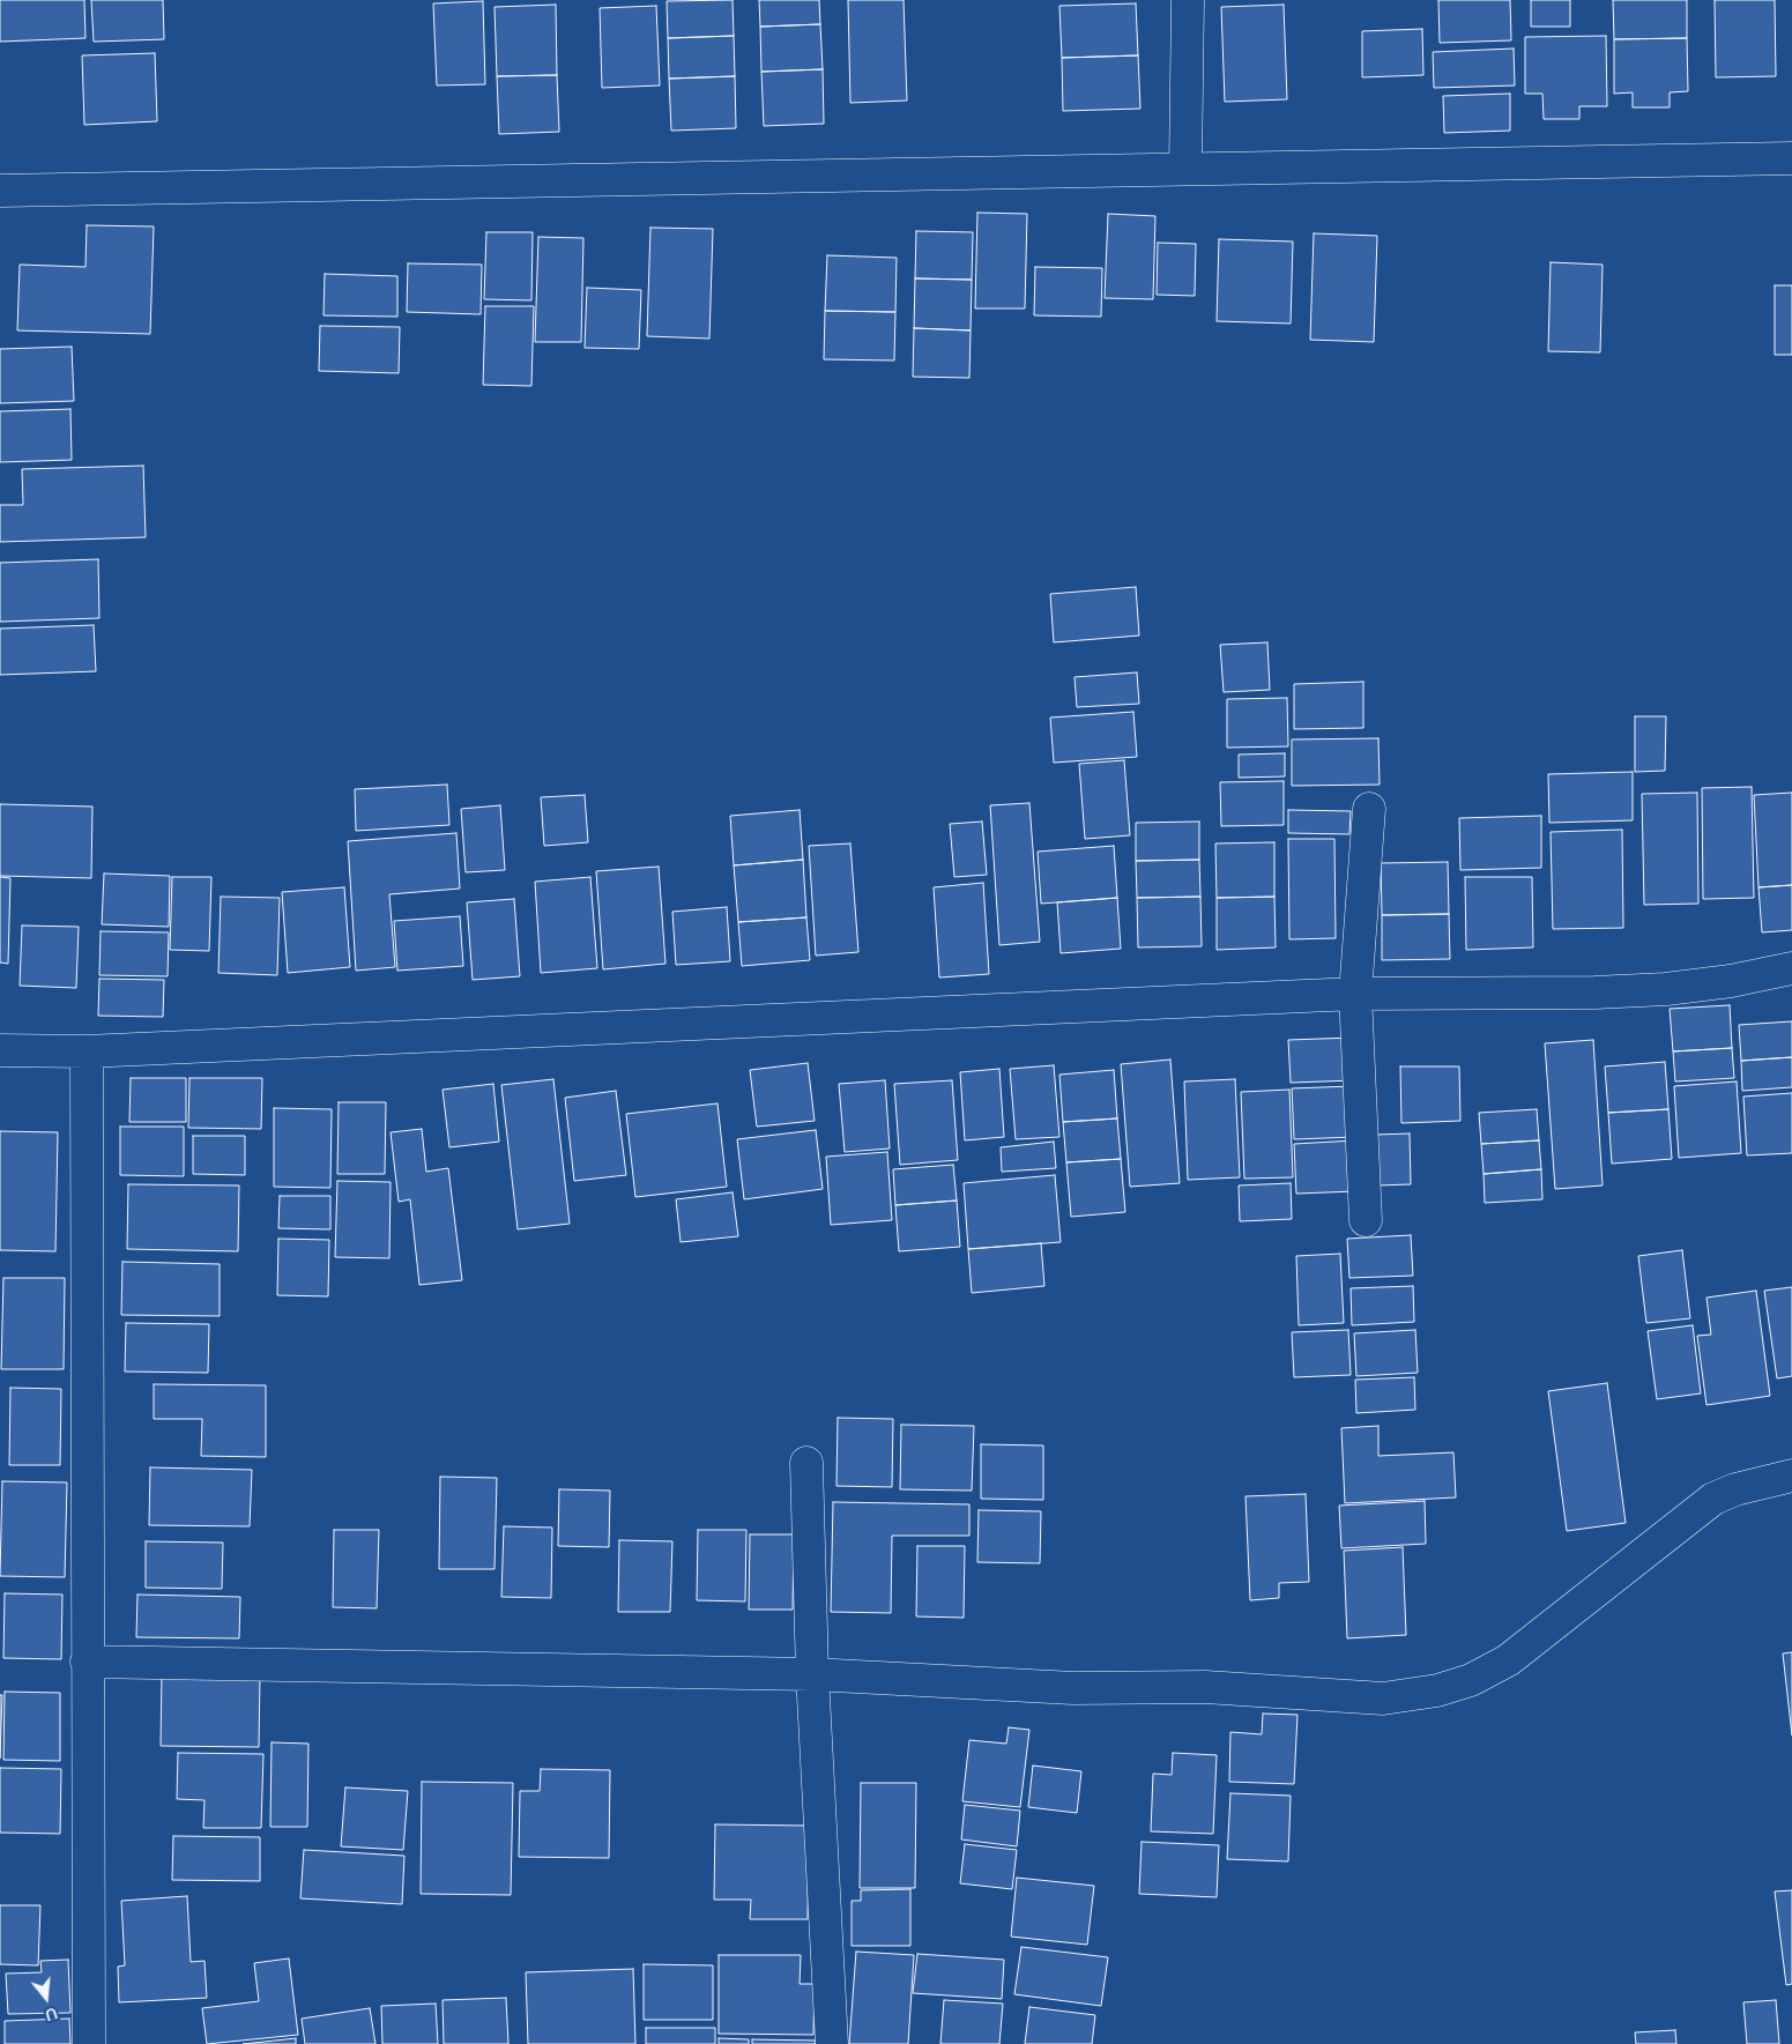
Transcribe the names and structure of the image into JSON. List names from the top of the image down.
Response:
{
  "north": "bottom"
}
